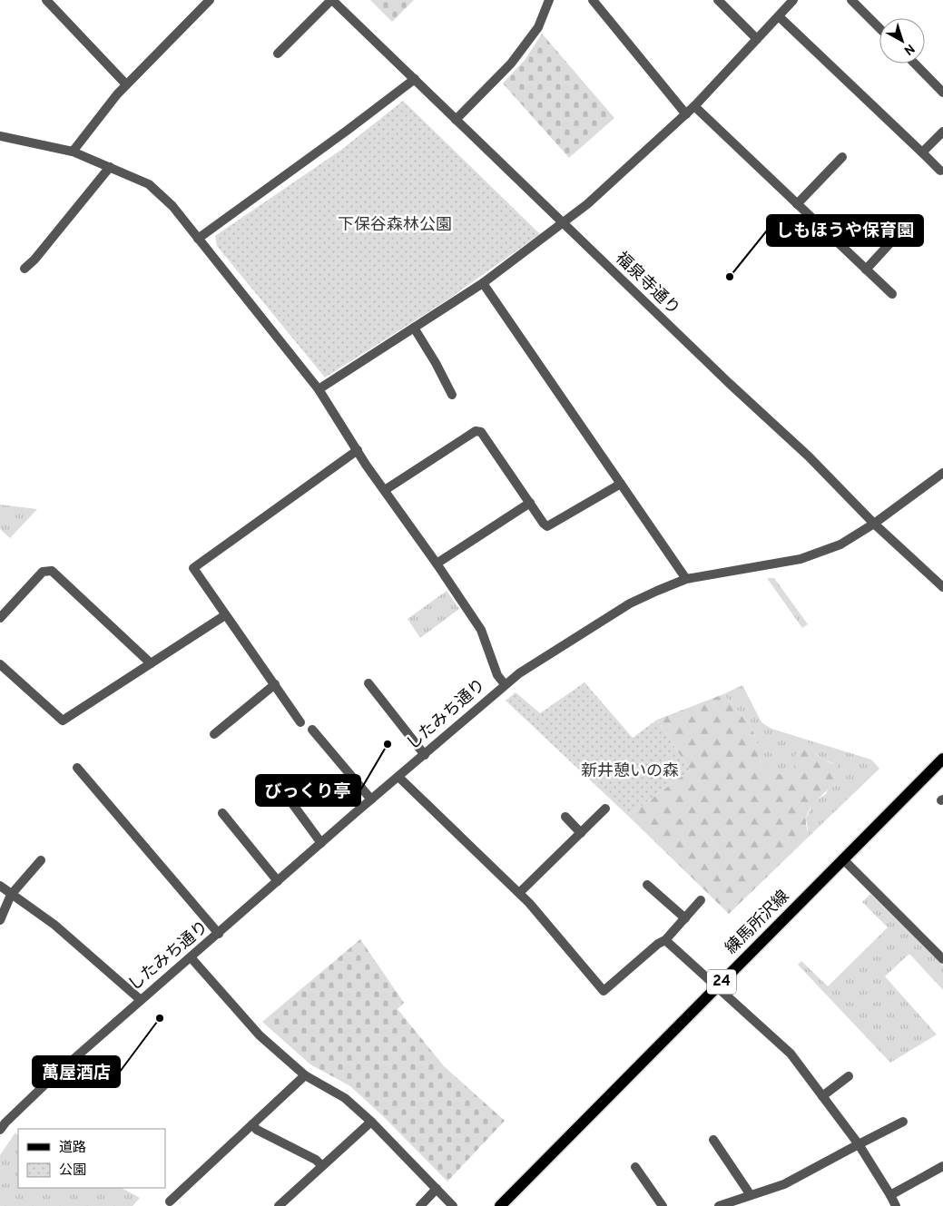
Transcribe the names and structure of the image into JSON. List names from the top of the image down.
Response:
{
  "streets": {
    "main road": ["練馬所沢線", "24"],
    "street": ["福泉寺通り", "したみち通り"]
  },
  "crossings": [
    ["福泉寺通り", "したみち通り"]
  ],
  "parks": ["下保谷森林公園", "新井憩いの森"],
  "places": ["しもほうや保育園", "びっくり亭", "萬屋酒店"],
  "legend": ["道路", "公園"],
  "north": "bottom right"
}
